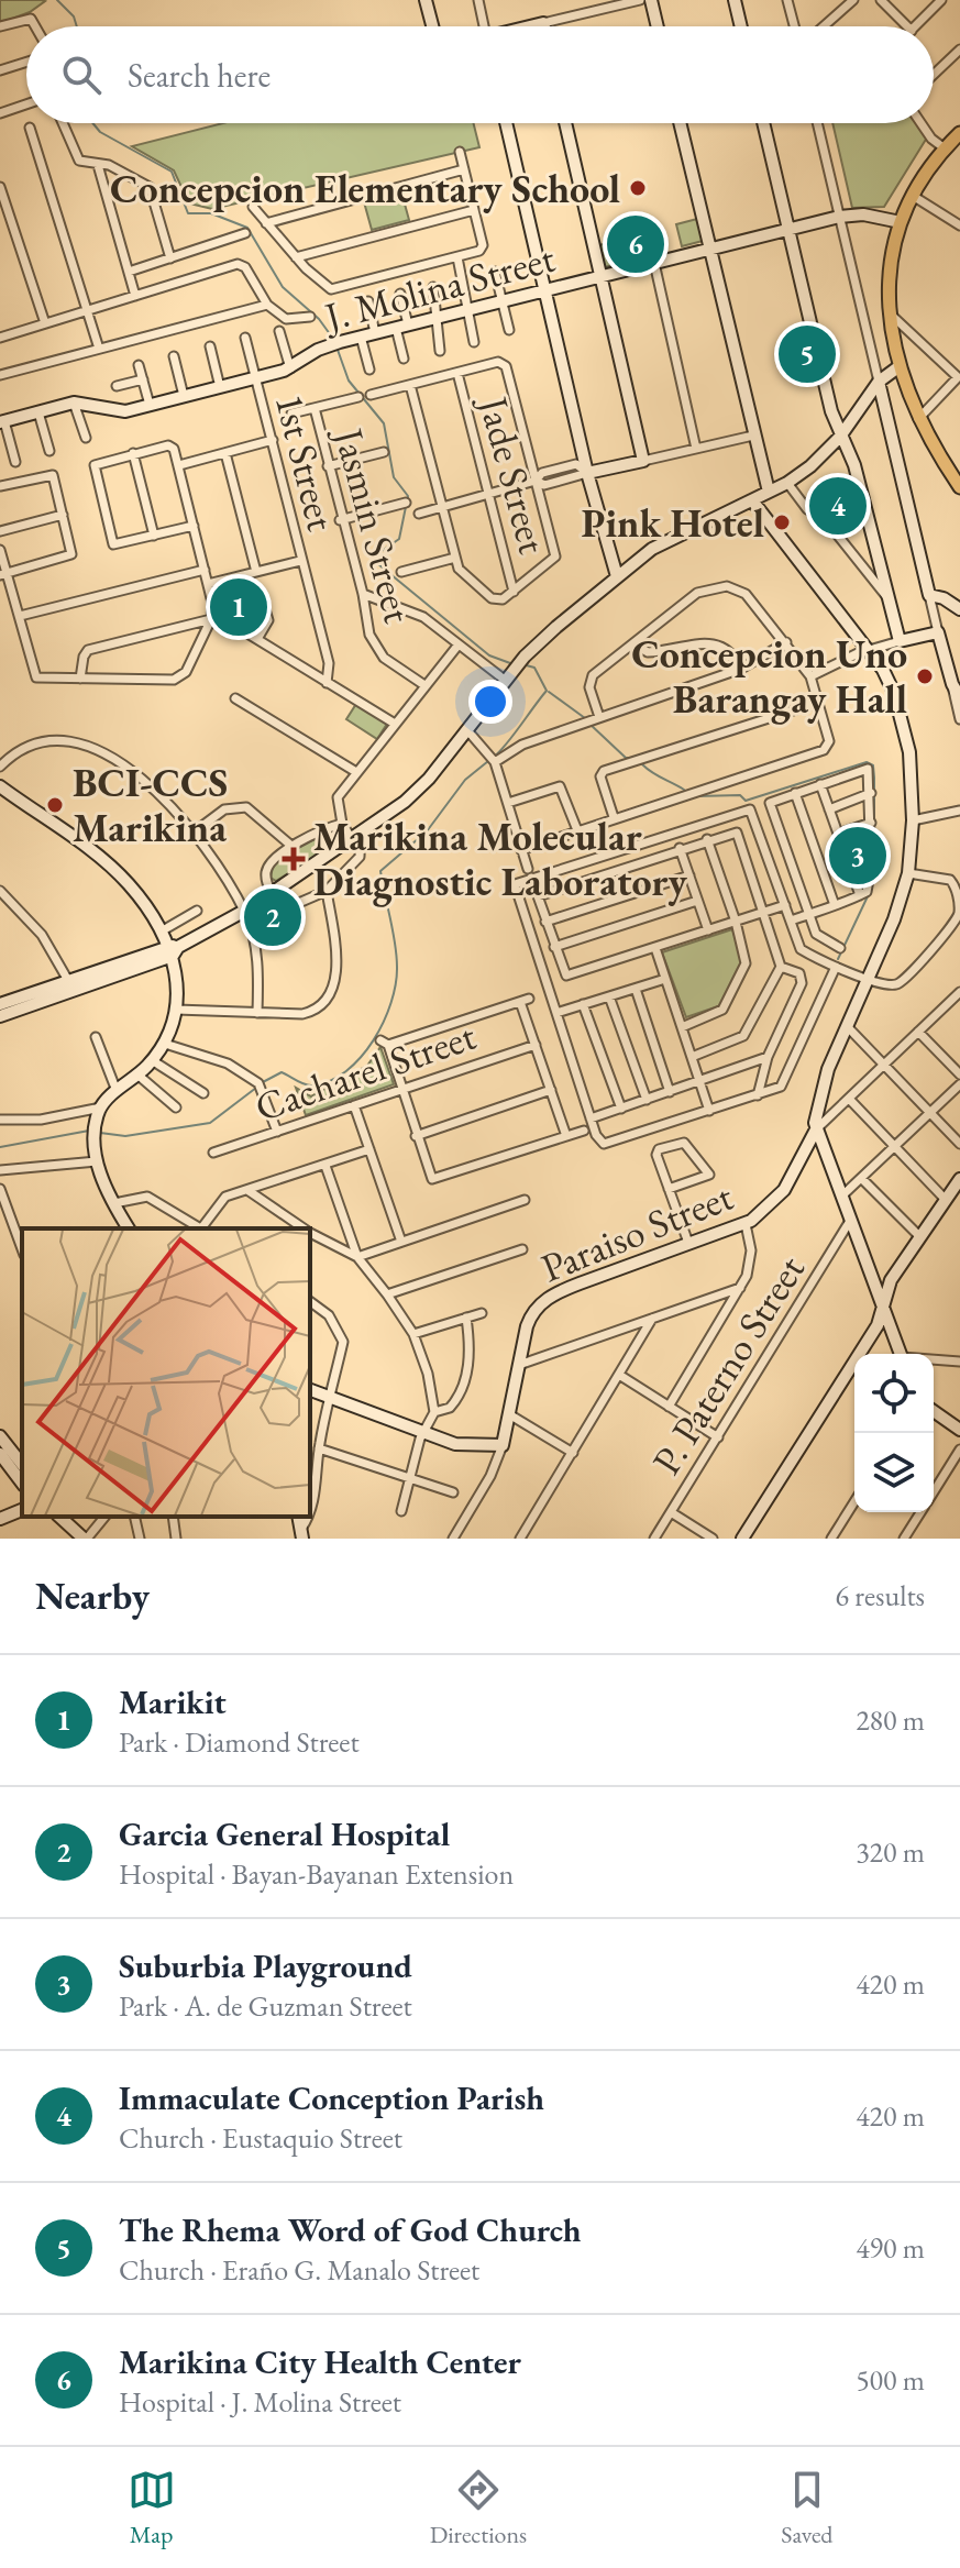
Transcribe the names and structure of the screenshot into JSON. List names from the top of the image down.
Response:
{
  "streets": {
    "street": [
      "J. Molina Street",
      "1st Street",
      "Jade Street",
      "Jasmin Street",
      "Cacharel Street",
      "Paraiso Street",
      "P. Paterno Street"
    ]
  },
  "crossings": [
    ["J. Molina Street", "1st Street"]
  ],
  "places": {
    "other": [
      "Concepcion Elementary School",
      "Pink Hotel",
      "Concepcion Uno Barangay Hall",
      "BCI-CCS Marikina"
    ],
    "health": ["Marikina Molecular Diagnostic Laboratory"]
  },
  "page": {
    "search": "Search here",
    "pins": [
      "6",
      "5",
      "4",
      "1",
      "3",
      "2"
    ],
    "heading": ["Nearby", "6 results"],
    "list": [
      {
        "mark": "1",
        "name": "Marikit",
        "note": "Park · Diamond Street",
        "value": "280 m"
      },
      {
        "mark": "2",
        "name": "Garcia General Hospital",
        "note": "Hospital · Bayan-Bayanan Extension",
        "value": "320 m"
      },
      {
        "mark": "3",
        "name": "Suburbia Playground",
        "note": "Park · A. de Guzman Street",
        "value": "420 m"
      },
      {
        "mark": "4",
        "name": "Immaculate Conception Parish",
        "note": "Church · Eustaquio Street",
        "value": "420 m"
      },
      {
        "mark": "5",
        "name": "The Rhema Word of God Church",
        "note": "Church · Eraño G. Manalo Street",
        "value": "490 m"
      },
      {
        "mark": "6",
        "name": "Marikina City Health Center",
        "note": "Hospital · J. Molina Street",
        "value": "500 m"
      }
    ],
    "nav": ["Map", "Directions", "Saved"]
  }
}
